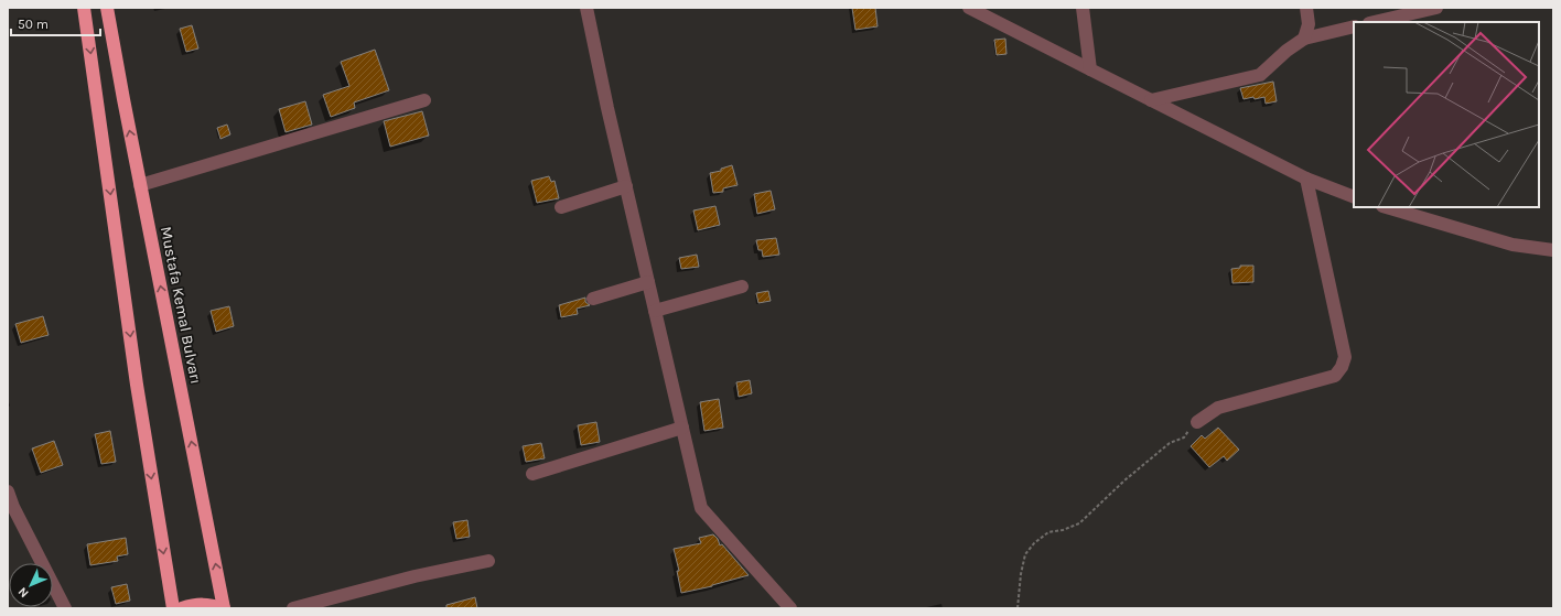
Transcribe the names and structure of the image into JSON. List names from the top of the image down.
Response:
{
  "streets": {
    "highway": ["Mustafa Kemal Bulvarı"]
  },
  "scale_bar": "50 m",
  "north": "bottom left"
}
